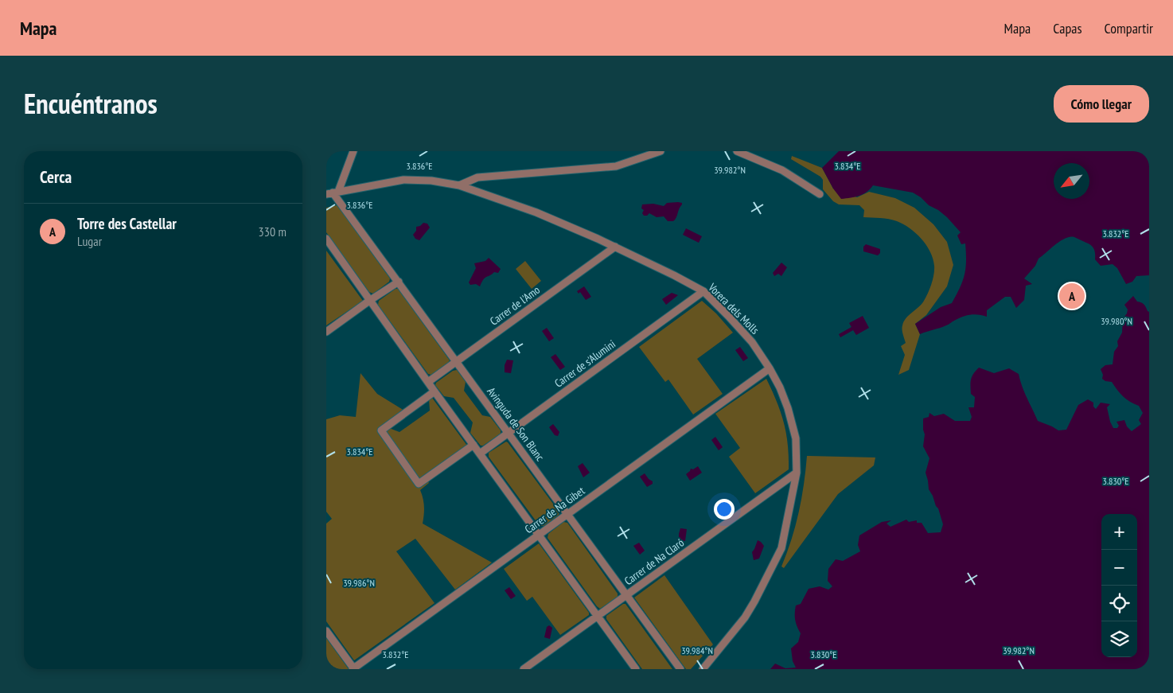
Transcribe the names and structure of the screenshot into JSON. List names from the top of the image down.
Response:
{
  "streets": {
    "street": [
      "Carrer de l'Amo",
      "Vorera dels Molls",
      "Carrer de s'Alumini",
      "Avinguda de Son Blanc",
      "Carrer de Na Gibet",
      "Carrer de Na Claró"
    ]
  },
  "crossings": [
    ["Carrer de l'Amo", "Vorera dels Molls"],
    ["Carrer de l'Amo", "Avinguda de Son Blanc"],
    ["Vorera dels Molls", "Carrer de s'Alumini"],
    ["Vorera dels Molls", "Avinguda de Son Blanc"],
    ["Vorera dels Molls", "Carrer de Na Gibet"],
    ["Vorera dels Molls", "Carrer de Na Claró"],
    ["Carrer de s'Alumini", "Avinguda de Son Blanc"],
    ["Avinguda de Son Blanc", "Carrer de Na Gibet"],
    ["Avinguda de Son Blanc", "Carrer de Na Claró"]
  ],
  "north": "bottom left",
  "page": {
    "header": "Mapa",
    "nav": ["Mapa", "Capas", "Compartir"],
    "title": "Encuéntranos",
    "buttons": "Cómo llegar",
    "heading": "Cerca",
    "list": [
      {
        "mark": "A",
        "name": "Torre des Castellar",
        "note": "Lugar",
        "value": "330 m"
      }
    ],
    "pins": "A",
    "map_buttons": ["+", "−"]
  },
  "coordinates": [
    "3.836°E",
    "3.834°E",
    "39.982°N",
    "3.832°E",
    "39.980°N",
    "3.830°E",
    "39.986°N",
    "39.984°N"
  ]
}
